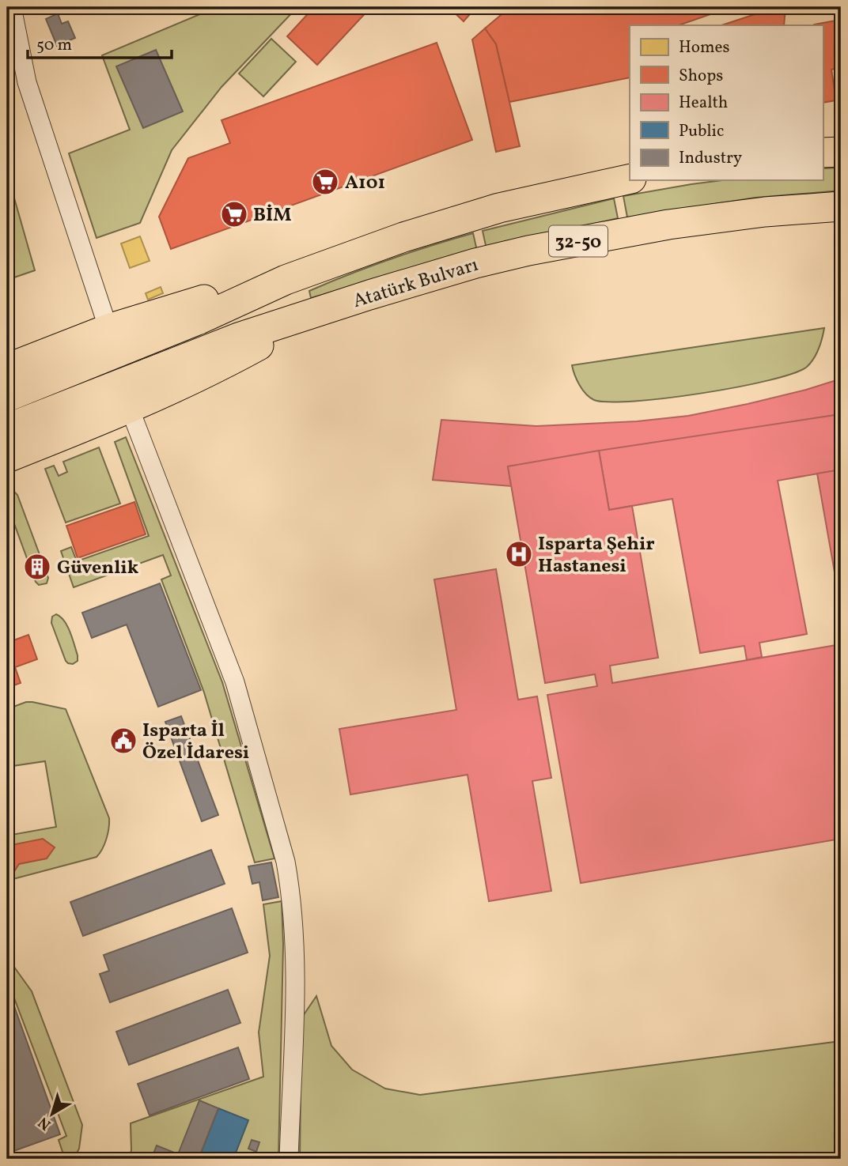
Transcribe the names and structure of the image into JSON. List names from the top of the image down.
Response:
{
  "streets": {
    "main road": ["32-50", "Atatürk Bulvarı"]
  },
  "places": {
    "supermarket": ["A101", "BİM"],
    "hospital": ["Isparta Şehir Hastanesi"],
    "building": ["Güvenlik"],
    "public building": ["Isparta İl Özel İdaresi"]
  },
  "legend": [
    "Homes",
    "Shops",
    "Health",
    "Public",
    "Industry"
  ],
  "scale_bar": "50 m",
  "north": "bottom left"
}
